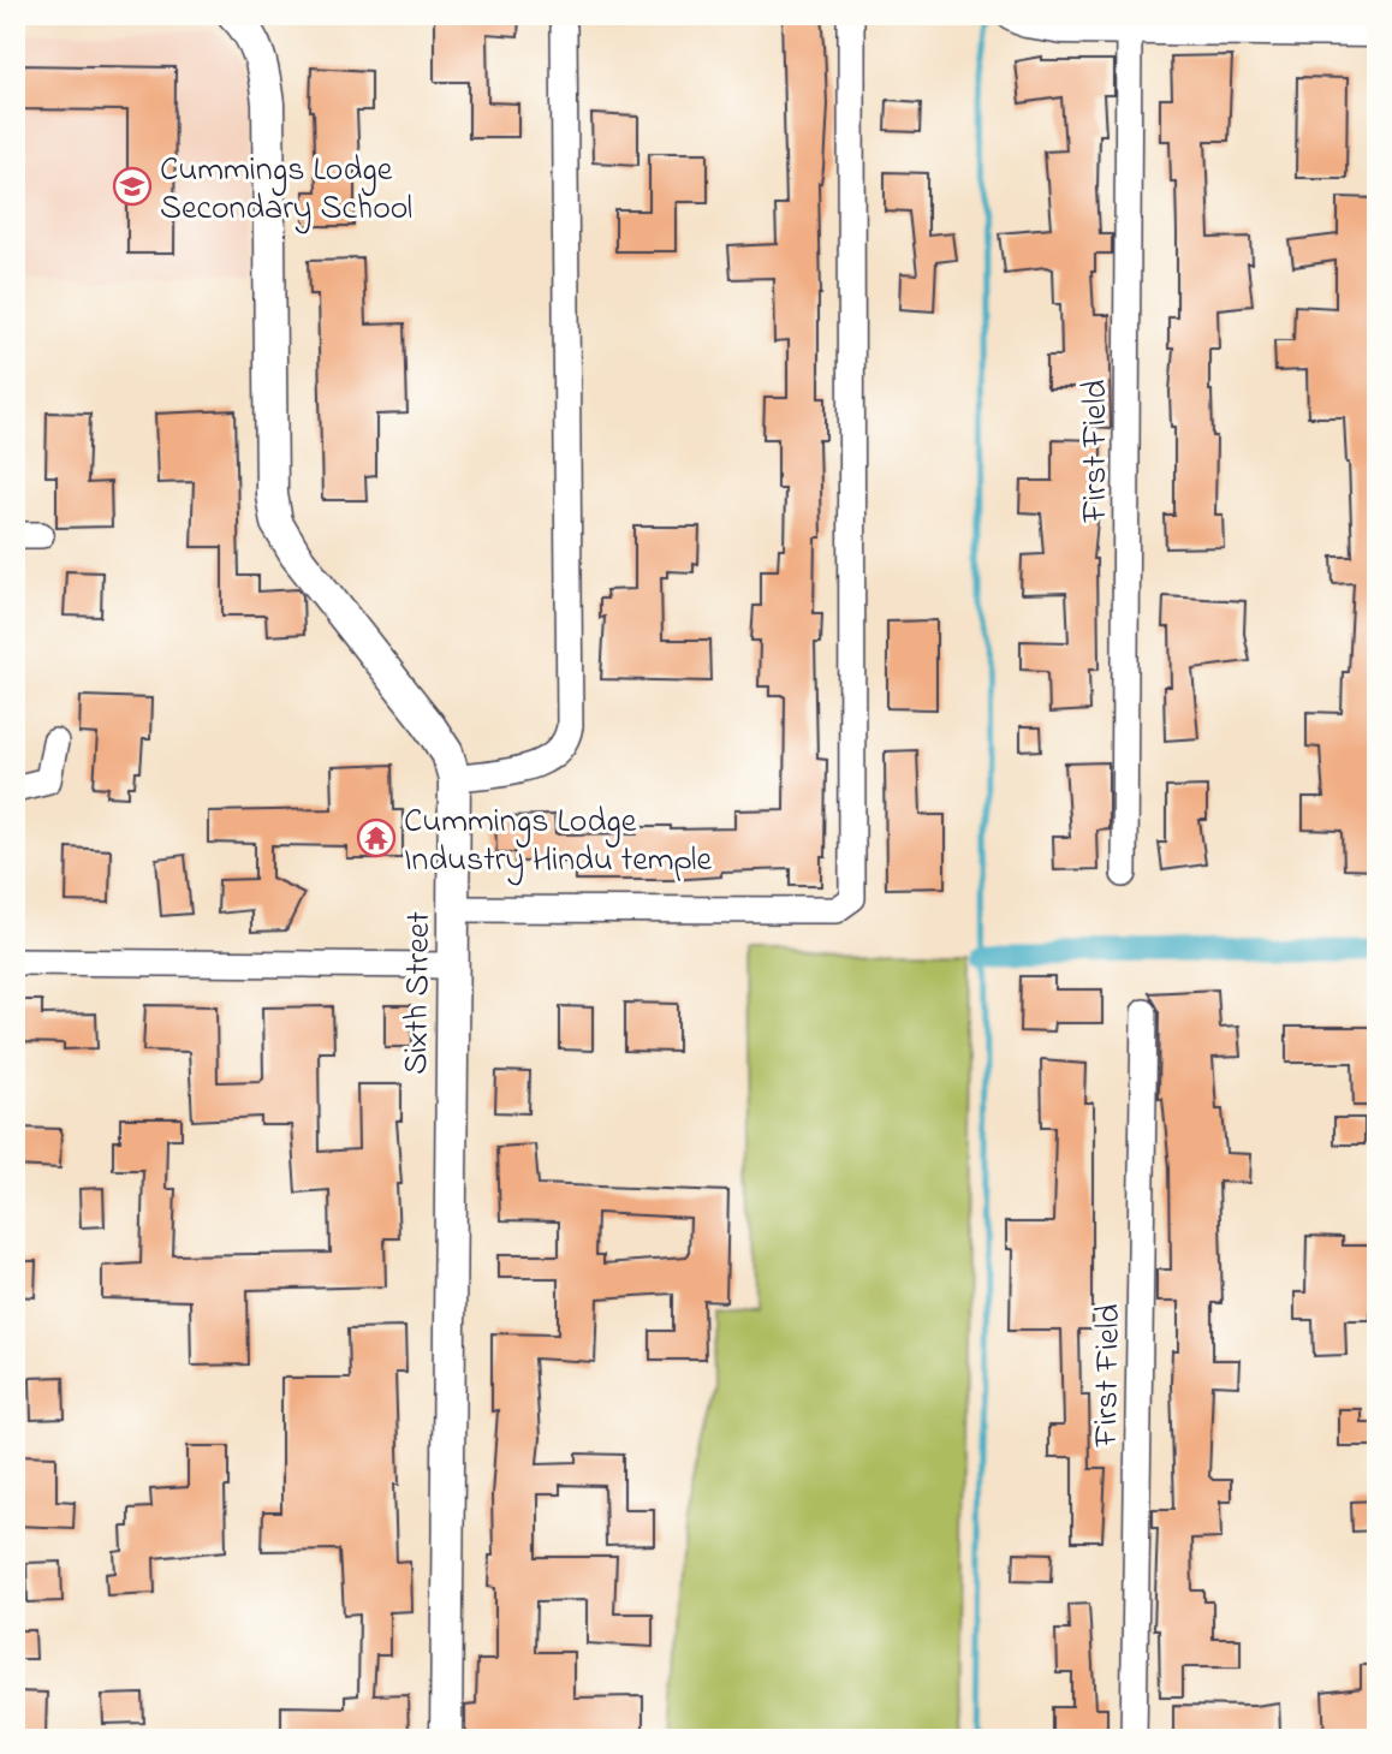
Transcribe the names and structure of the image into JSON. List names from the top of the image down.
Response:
{
  "streets": {
    "street": ["First Field", "Sixth Street"]
  },
  "places": {
    "school or university": ["Cummings Lodge Secondary School"],
    "temple": ["Cummings Lodge Industry Hindu temple"]
  }
}
